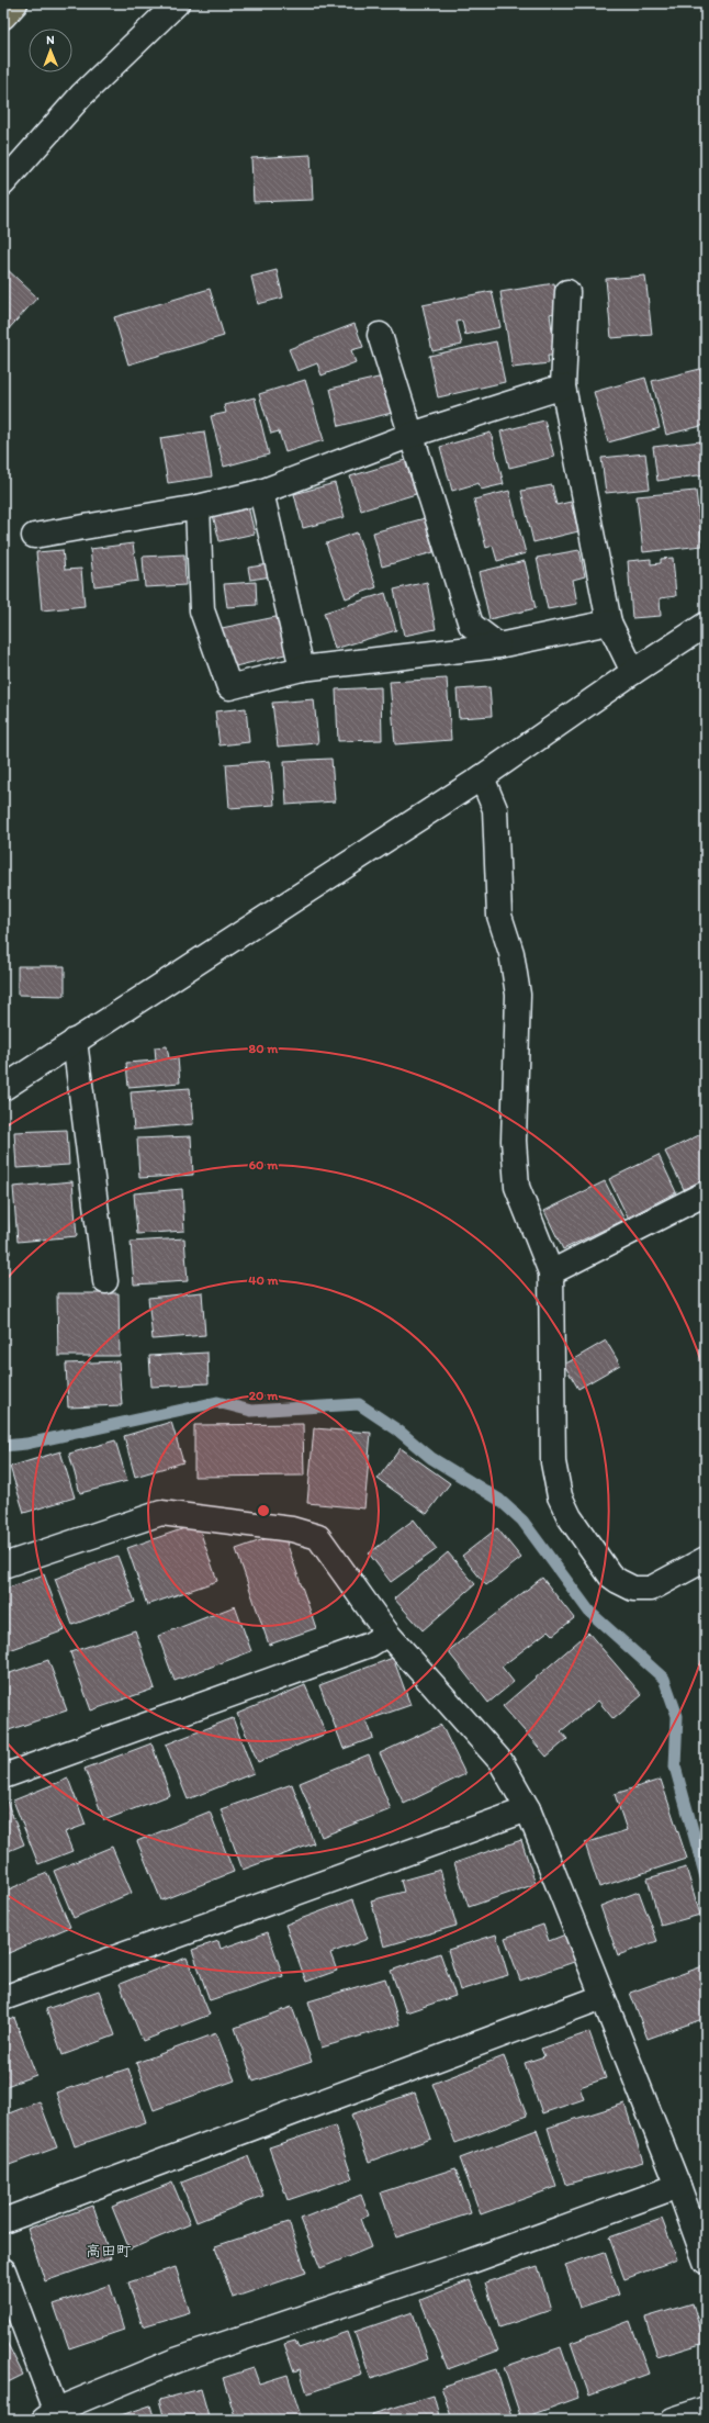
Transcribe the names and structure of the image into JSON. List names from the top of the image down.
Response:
{
  "districts": ["高田町"],
  "north": "top",
  "rings": [
    "80 m",
    "60 m",
    "40 m",
    "20 m"
  ]
}
